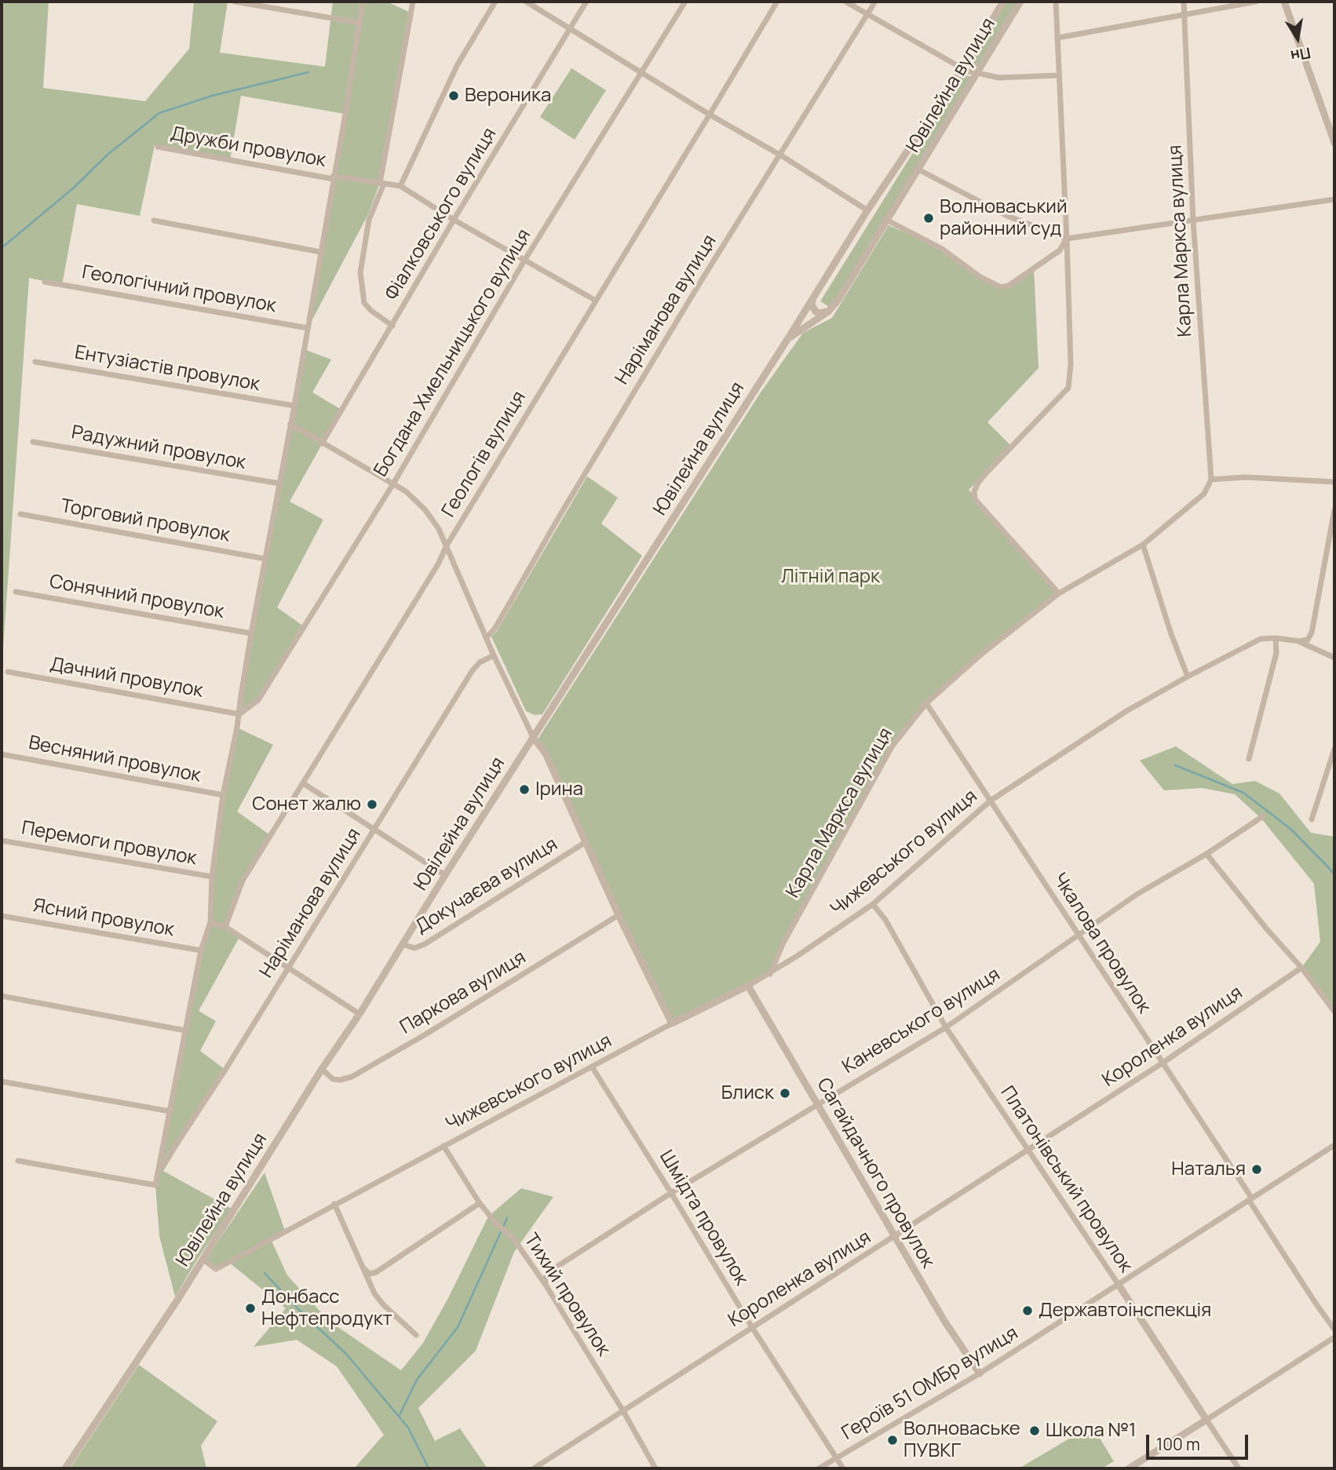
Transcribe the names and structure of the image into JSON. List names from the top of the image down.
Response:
{
  "streets": {
    "street": [
      "Ювілейна вулиця",
      "Дружби провулок",
      "Фіалковського вулиця",
      "Карла Маркса вулиця",
      "Геологічний провулок",
      "Наріманова вулиця",
      "Богдана Хмельницького вулиця",
      "Ентузіастів провулок",
      "Радужний провулок",
      "Геологів вулиця",
      "Торговий провулок",
      "Сонячний провулок",
      "Дачний провулок",
      "Весняний провулок",
      "Перемоги провулок",
      "Чижевського вулиця",
      "Докучаєва вулиця",
      "Ясний провулок",
      "Чкалова провулок",
      "Паркова вулиця",
      "Каневського вулиця",
      "Короленка вулиця",
      "Сагайдачного провулок",
      "Платонівський провулок",
      "Шмідта провулок",
      "Тихий провулок",
      "Героїв 51 ОМБр вулиця"
    ]
  },
  "crossings": [
    ["Ювілейна вулиця", "Чижевського вулиця"],
    ["Ювілейна вулиця", "Докучаєва вулиця"],
    ["Ювілейна вулиця", "Паркова вулиця"],
    ["Карла Маркса вулиця", "Чижевського вулиця"],
    ["Карла Маркса вулиця", "Чкалова провулок"],
    ["Богдана Хмельницького вулиця", "Дачний провулок"],
    ["Чижевського вулиця", "Чкалова провулок"],
    ["Чижевського вулиця", "Сагайдачного провулок"],
    ["Чижевського вулиця", "Платонівський провулок"],
    ["Чижевського вулиця", "Шмідта провулок"],
    ["Чижевського вулиця", "Тихий провулок"],
    ["Чкалова провулок", "Каневського вулиця"],
    ["Чкалова провулок", "Короленка вулиця"],
    ["Чкалова провулок", "Героїв 51 ОМБр вулиця"],
    ["Каневського вулиця", "Сагайдачного провулок"],
    ["Каневського вулиця", "Платонівський провулок"],
    ["Каневського вулиця", "Шмідта провулок"],
    ["Каневського вулиця", "Тихий провулок"],
    ["Короленка вулиця", "Сагайдачного провулок"],
    ["Короленка вулиця", "Платонівський провулок"],
    ["Короленка вулиця", "Шмідта провулок"],
    ["Короленка вулиця", "Тихий провулок"],
    ["Сагайдачного провулок", "Героїв 51 ОМБр вулиця"],
    ["Платонівський провулок", "Героїв 51 ОМБр вулиця"],
    ["Шмідта провулок", "Героїв 51 ОМБр вулиця"]
  ],
  "parks": ["Літній парк"],
  "places": [
    "Вероника",
    "Волноваський районний суд",
    "Ірина",
    "Сонет жалю",
    "Блиск",
    "Наталья",
    "Донбасс Нефтепродукт",
    "Державтоінспекція",
    "Школа №1",
    "Волноваське ПУВКГ"
  ],
  "scale_bar": "100 m",
  "north": "bottom"
}
